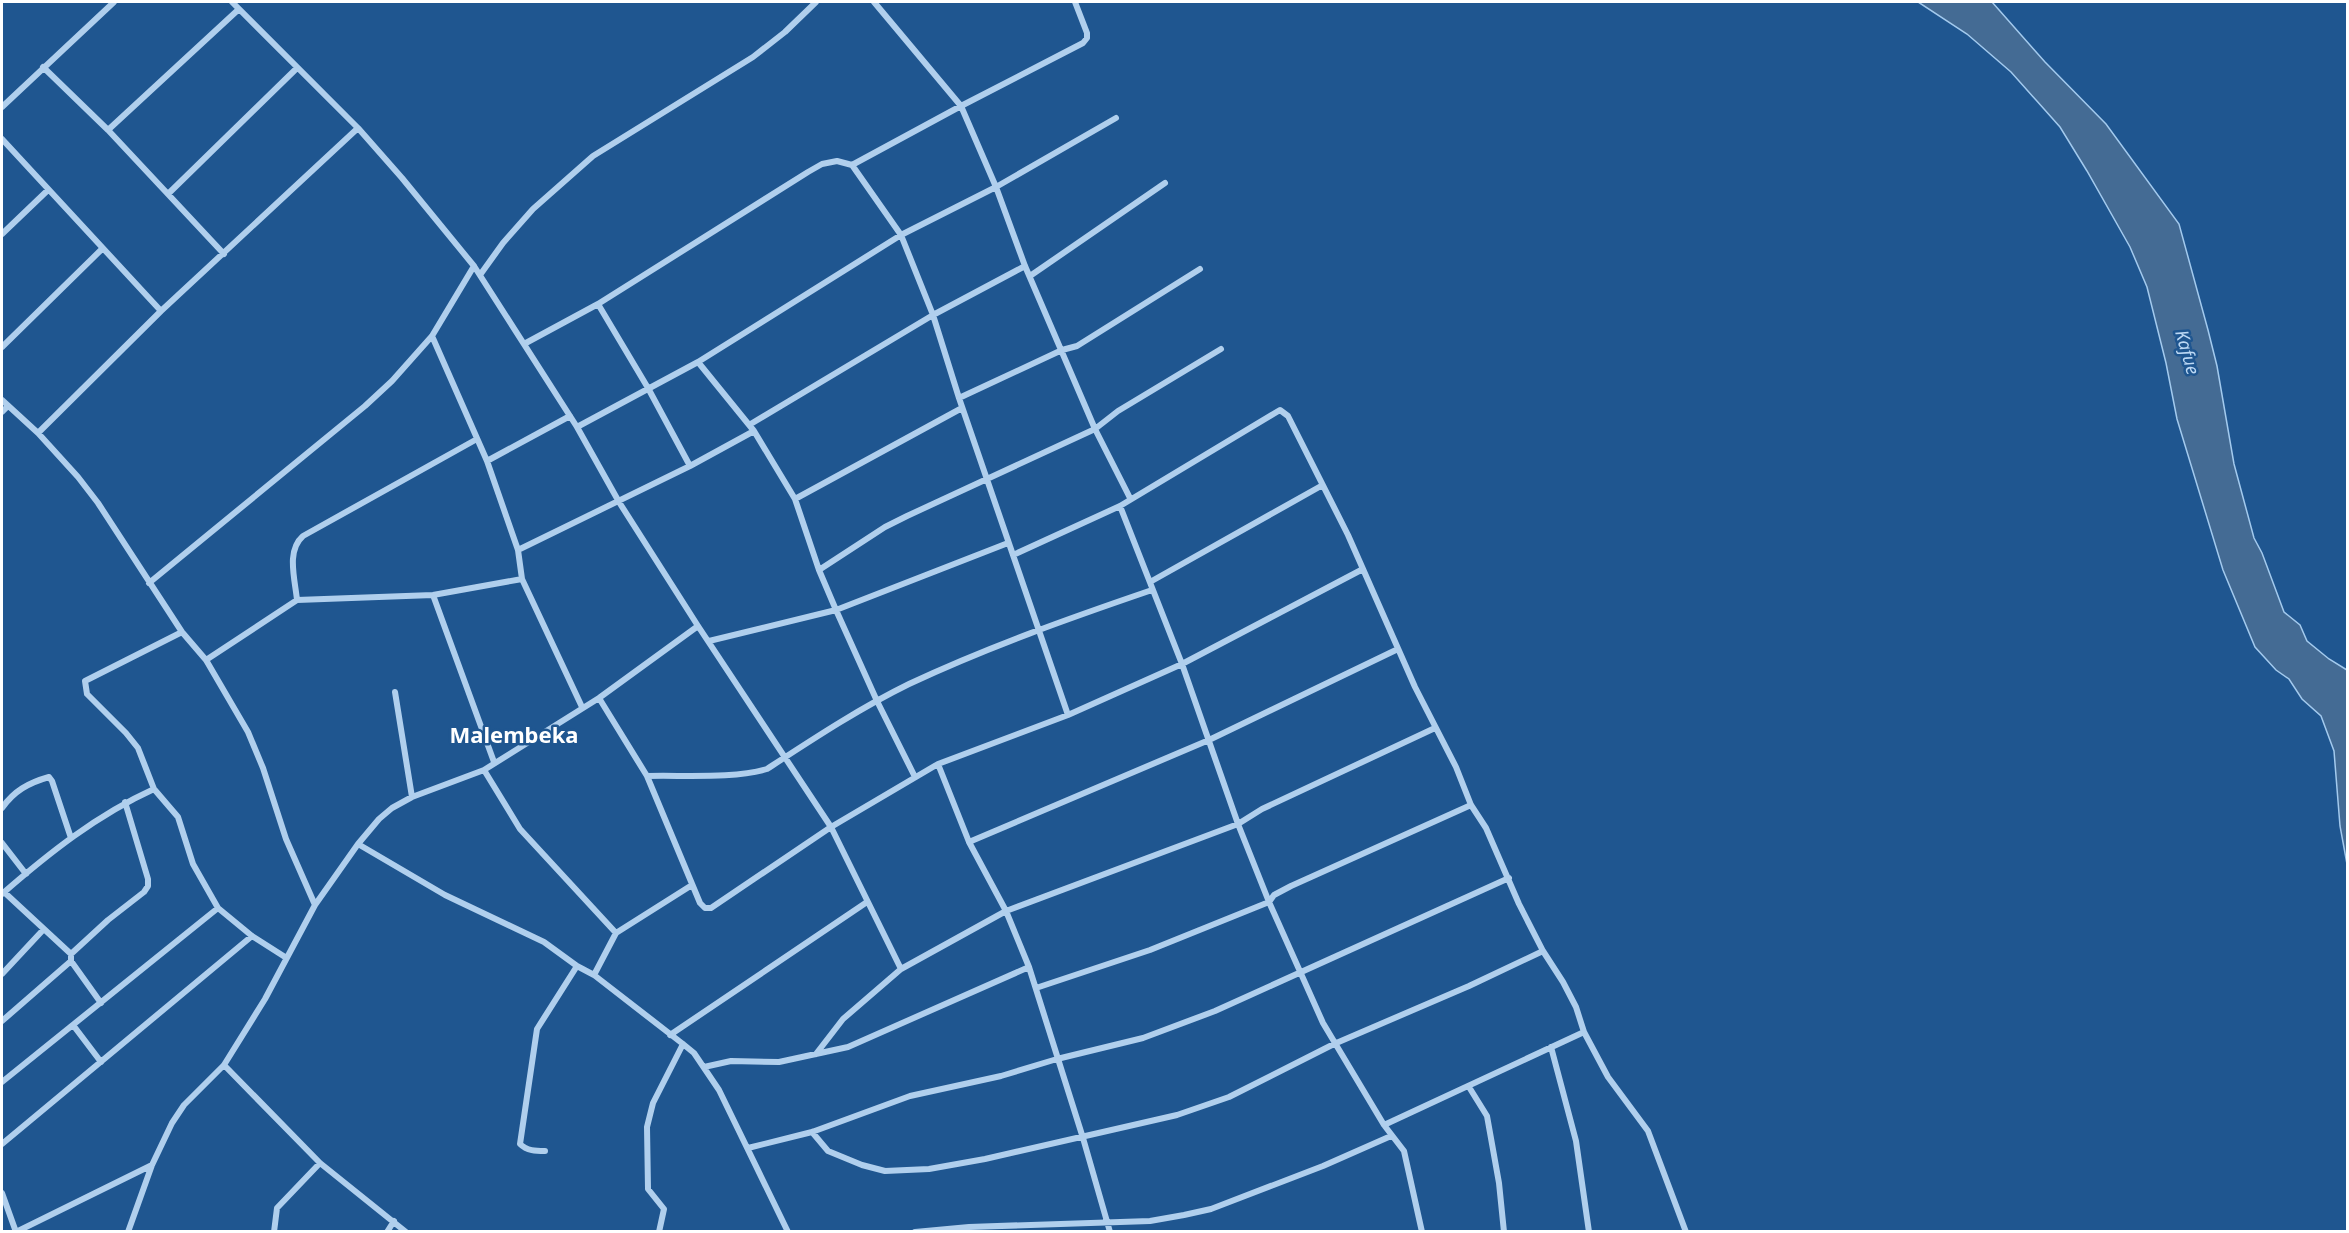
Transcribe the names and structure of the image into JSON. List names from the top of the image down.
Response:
{
  "districts": ["Malembeka"],
  "water": ["Kafue"]
}
